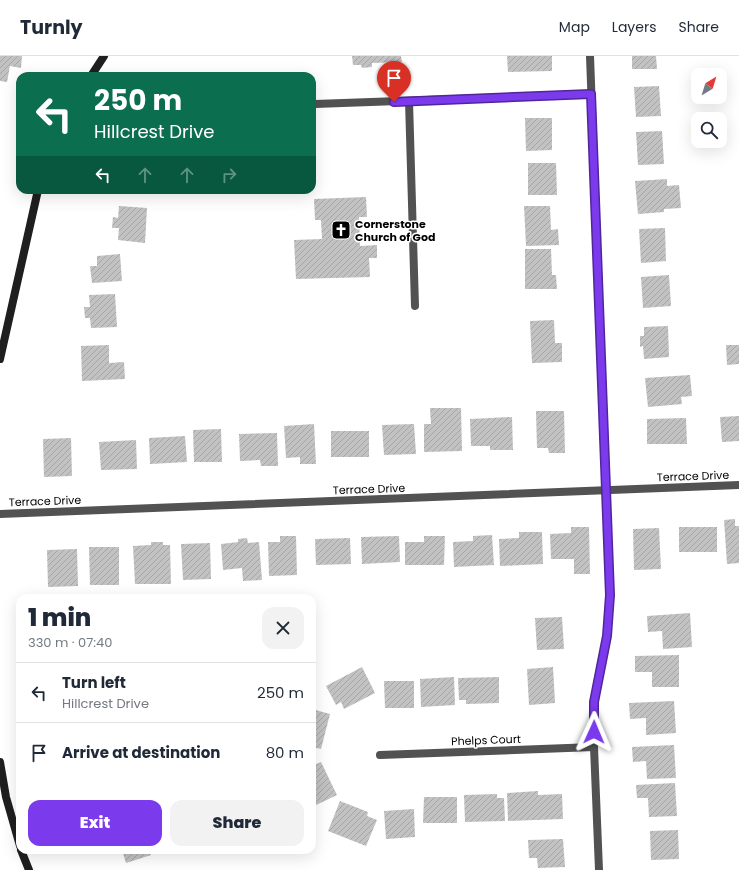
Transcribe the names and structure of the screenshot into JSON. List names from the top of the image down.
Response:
{
  "streets": {
    "street": ["Terrace Drive", "Phelps Court"]
  },
  "places": {
    "church": ["Cornerstone Church of God"]
  },
  "north": "top right",
  "page": {
    "header": "Turnly",
    "nav": ["Map", "Layers", "Share"],
    "turn": ["250 m", "Hillcrest Drive"],
    "heading": ["1 min", "330 m · 07:40"],
    "list": [
      {
        "name": "Turn left",
        "note": "Hillcrest Drive",
        "value": "250 m"
      },
      {
        "name": "Arrive at destination",
        "value": "80 m"
      }
    ],
    "buttons": ["Exit", "Share"]
  }
}
